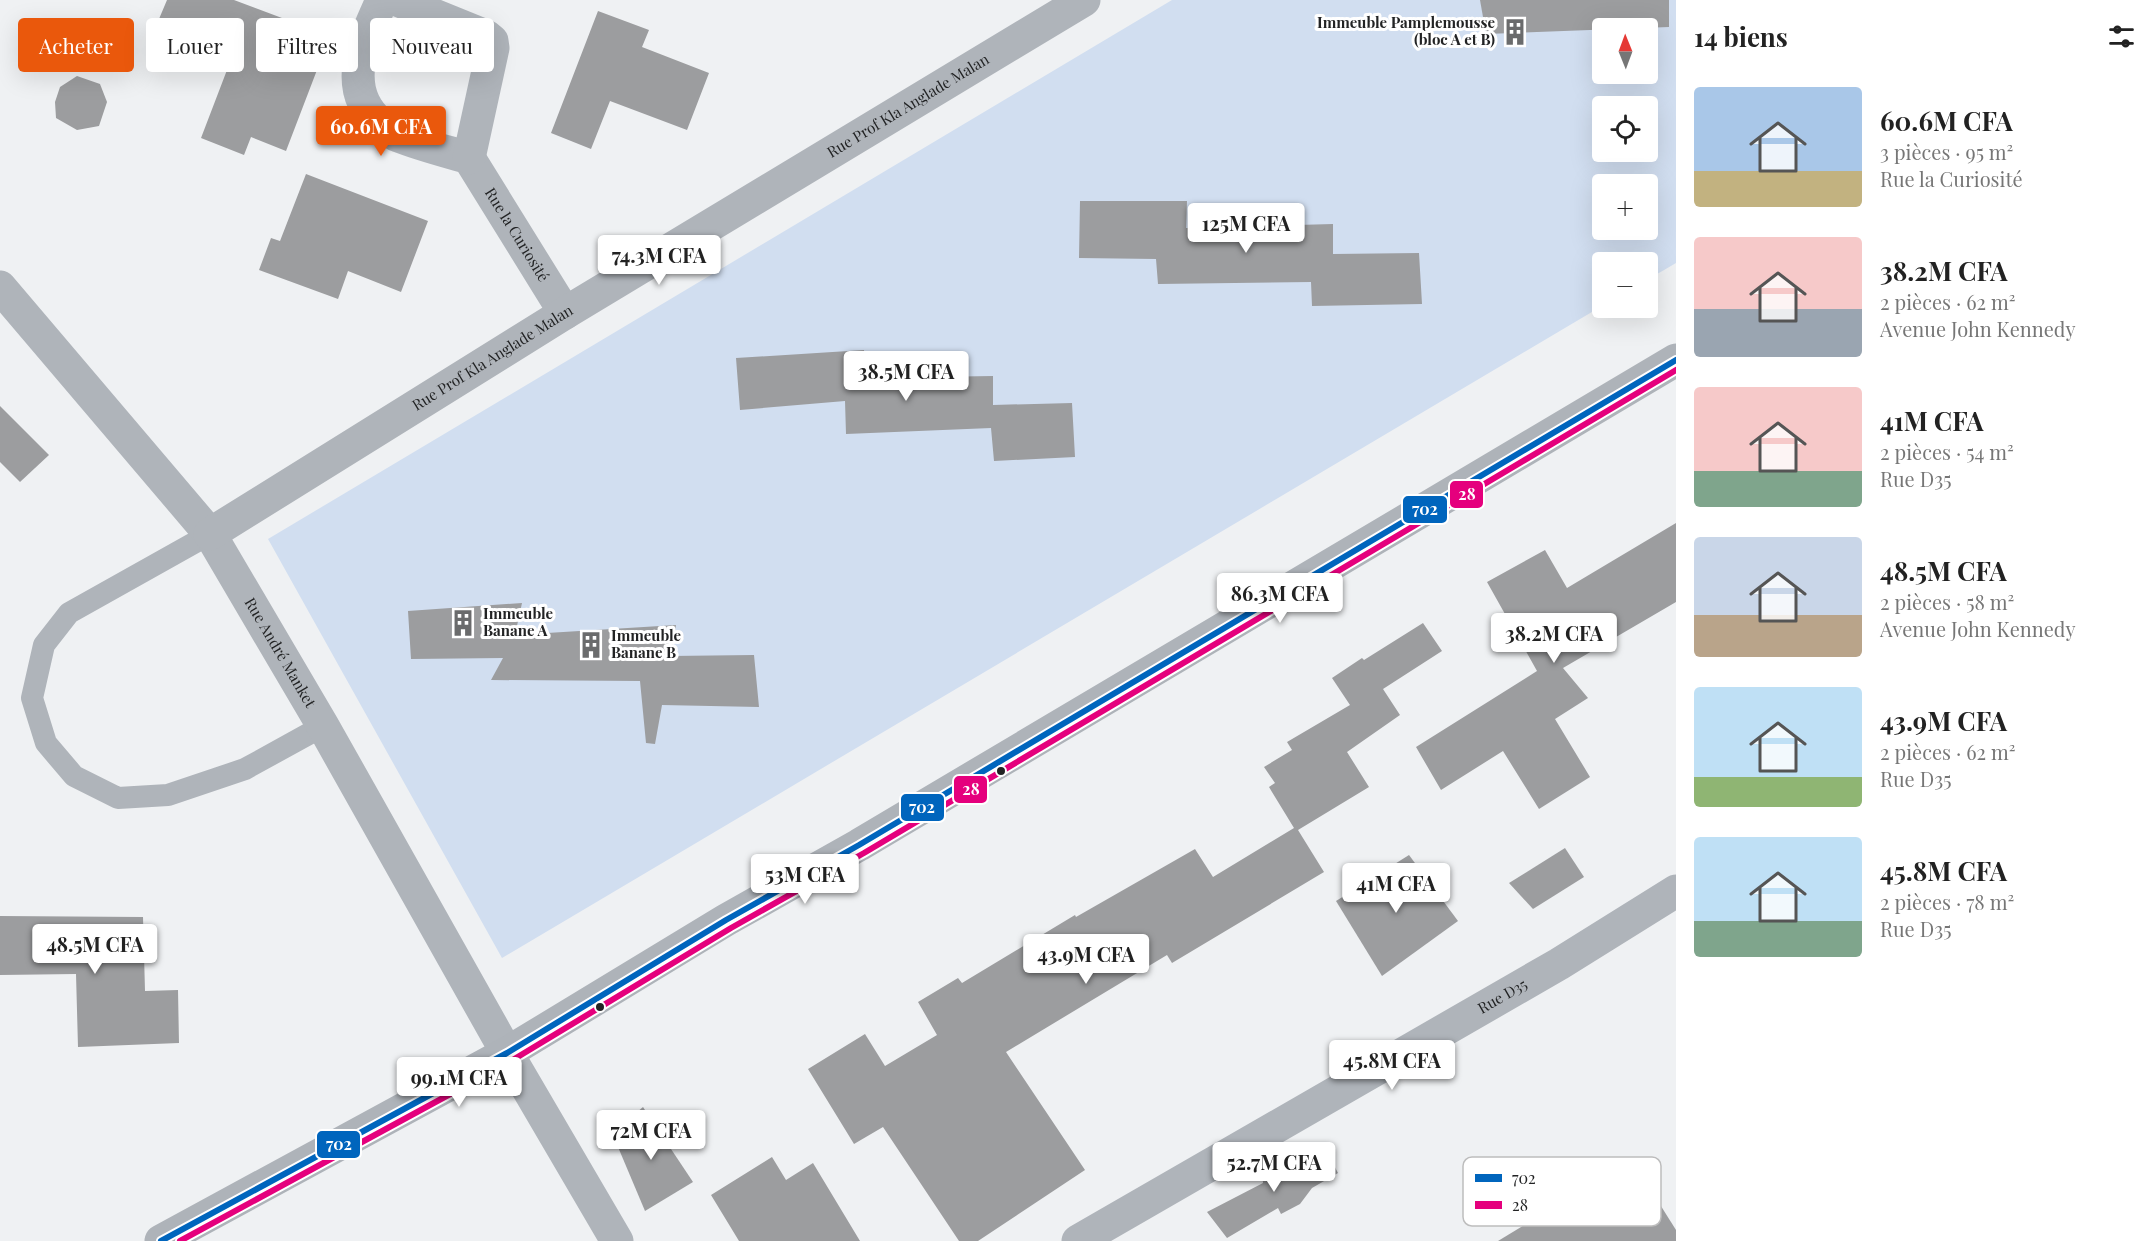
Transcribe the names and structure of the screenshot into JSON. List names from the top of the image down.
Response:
{
  "streets": {
    "street": [
      "Rue Prof Kla Anglade Malan",
      "Rue la Curiosité",
      "Rue André Manket",
      "Rue D35"
    ]
  },
  "crossings": [
    ["Rue Prof Kla Anglade Malan", "Rue la Curiosité"],
    ["Rue Prof Kla Anglade Malan", "Rue André Manket"]
  ],
  "places": {
    "building": ["Immeuble Pamplemousse (bloc A et B)", "Immeuble Banane A", "Immeuble Banane B"]
  },
  "lines": ["transit line 702", "transit line 28"],
  "legend": ["702", "28"],
  "north": "top",
  "page": {
    "heading": "14 biens",
    "map_buttons": ["+", "−"],
    "chip": [
      "Acheter",
      "Louer",
      "Filtres",
      "Nouveau"
    ],
    "list": [
      {
        "name": "60.6M CFA",
        "note": "3 pièces · 95 m² · Rue la Curiosité"
      },
      {
        "name": "38.2M CFA",
        "note": "2 pièces · 62 m² · Avenue John Kennedy"
      },
      {
        "name": "41M CFA",
        "note": "2 pièces · 54 m² · Rue D35"
      },
      {
        "name": "48.5M CFA",
        "note": "2 pièces · 58 m² · Avenue John Kennedy"
      },
      {
        "name": "43.9M CFA",
        "note": "2 pièces · 62 m² · Rue D35"
      },
      {
        "name": "45.8M CFA",
        "note": "2 pièces · 78 m² · Rue D35"
      }
    ],
    "price": [
      "60.6M CFA",
      "125M CFA",
      "74.3M CFA",
      "38.5M CFA",
      "86.3M CFA",
      "38.2M CFA",
      "53M CFA",
      "41M CFA",
      "48.5M CFA",
      "43.9M CFA",
      "45.8M CFA",
      "99.1M CFA",
      "72M CFA",
      "52.7M CFA"
    ]
  }
}
